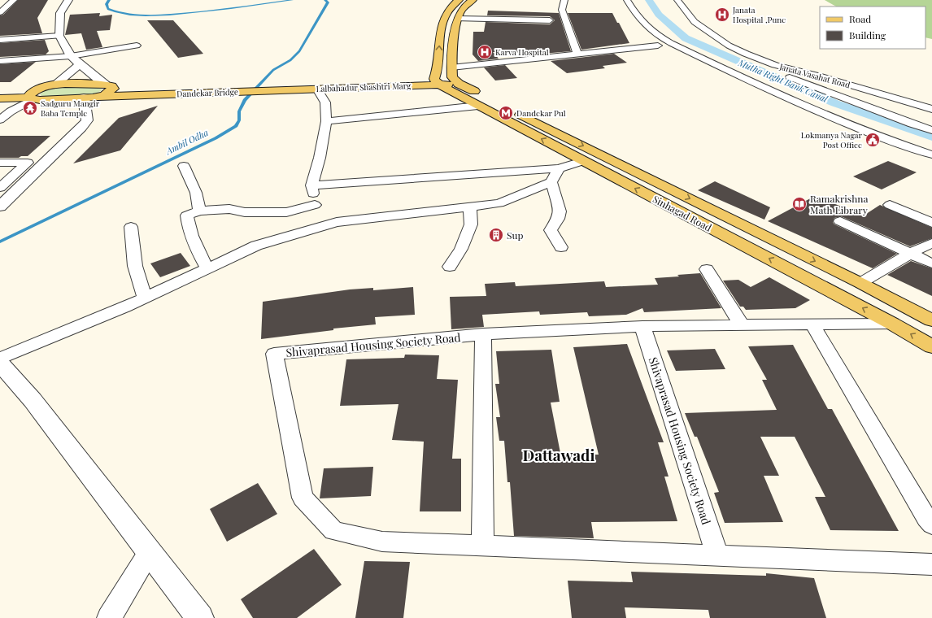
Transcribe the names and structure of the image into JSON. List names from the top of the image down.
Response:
{
  "streets": {
    "main road": ["Lalbahadur Shashtri Marg", "Dandekar Bridge", "Sinhagad Road"],
    "street": ["Janata Vasahat Road", "Shivaprasad Housing Society Road"]
  },
  "crossings": [
    ["Lalbahadur Shashtri Marg", "Dandekar Bridge"],
    ["Lalbahadur Shashtri Marg", "Sinhagad Road"],
    ["Sinhagad Road", "Shivaprasad Housing Society Road"]
  ],
  "districts": ["Dattawadi"],
  "water": ["Mutha Right Bank Canal", "Ambil Odha"],
  "places": {
    "hospital": ["Janata Hospital ,Pune", "Karva Hospital"],
    "temple": ["Sadguru Mangir Baba Temple"],
    "metro station": ["Dandekar Pul"],
    "public building": ["Lokmanya Nagar Post Office"],
    "library": ["Ramakrishna Math Library"],
    "building": ["Sup"]
  },
  "legend": ["Road", "Building"]
}
